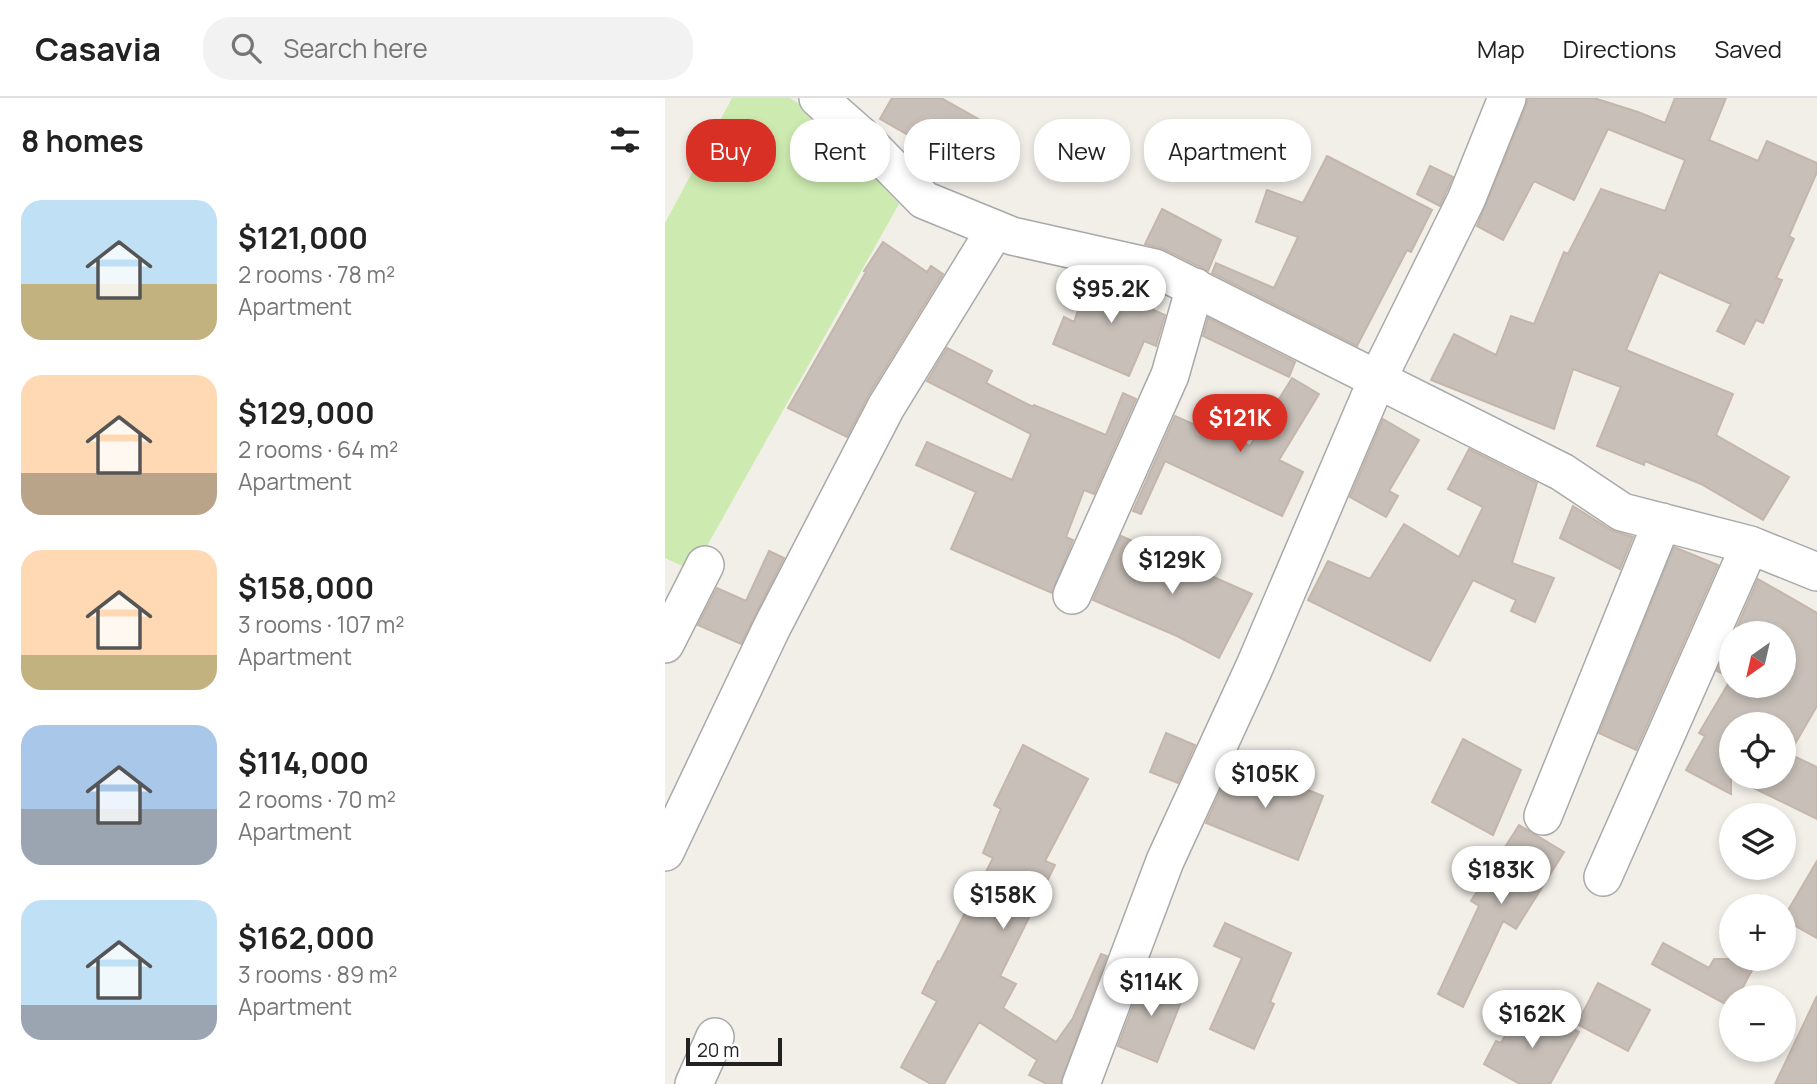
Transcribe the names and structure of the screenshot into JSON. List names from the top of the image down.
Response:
{
  "scale_bar": "20 m",
  "north": "bottom left",
  "page": {
    "header": "Casavia",
    "search": "Search here",
    "nav": ["Map", "Directions", "Saved"],
    "heading": "8 homes",
    "chip": [
      "Buy",
      "Rent",
      "Filters",
      "New",
      "Apartment"
    ],
    "list": [
      {
        "name": "$121,000",
        "note": "2 rooms · 78 m² · Apartment"
      },
      {
        "name": "$129,000",
        "note": "2 rooms · 64 m² · Apartment"
      },
      {
        "name": "$158,000",
        "note": "3 rooms · 107 m² · Apartment"
      },
      {
        "name": "$114,000",
        "note": "2 rooms · 70 m² · Apartment"
      },
      {
        "name": "$162,000",
        "note": "3 rooms · 89 m² · Apartment"
      }
    ],
    "price": [
      "$95.2K",
      "$121K",
      "$129K",
      "$105K",
      "$183K",
      "$158K",
      "$114K",
      "$162K"
    ],
    "map_buttons": ["+", "−"],
    "scale": "20 m"
  }
}
